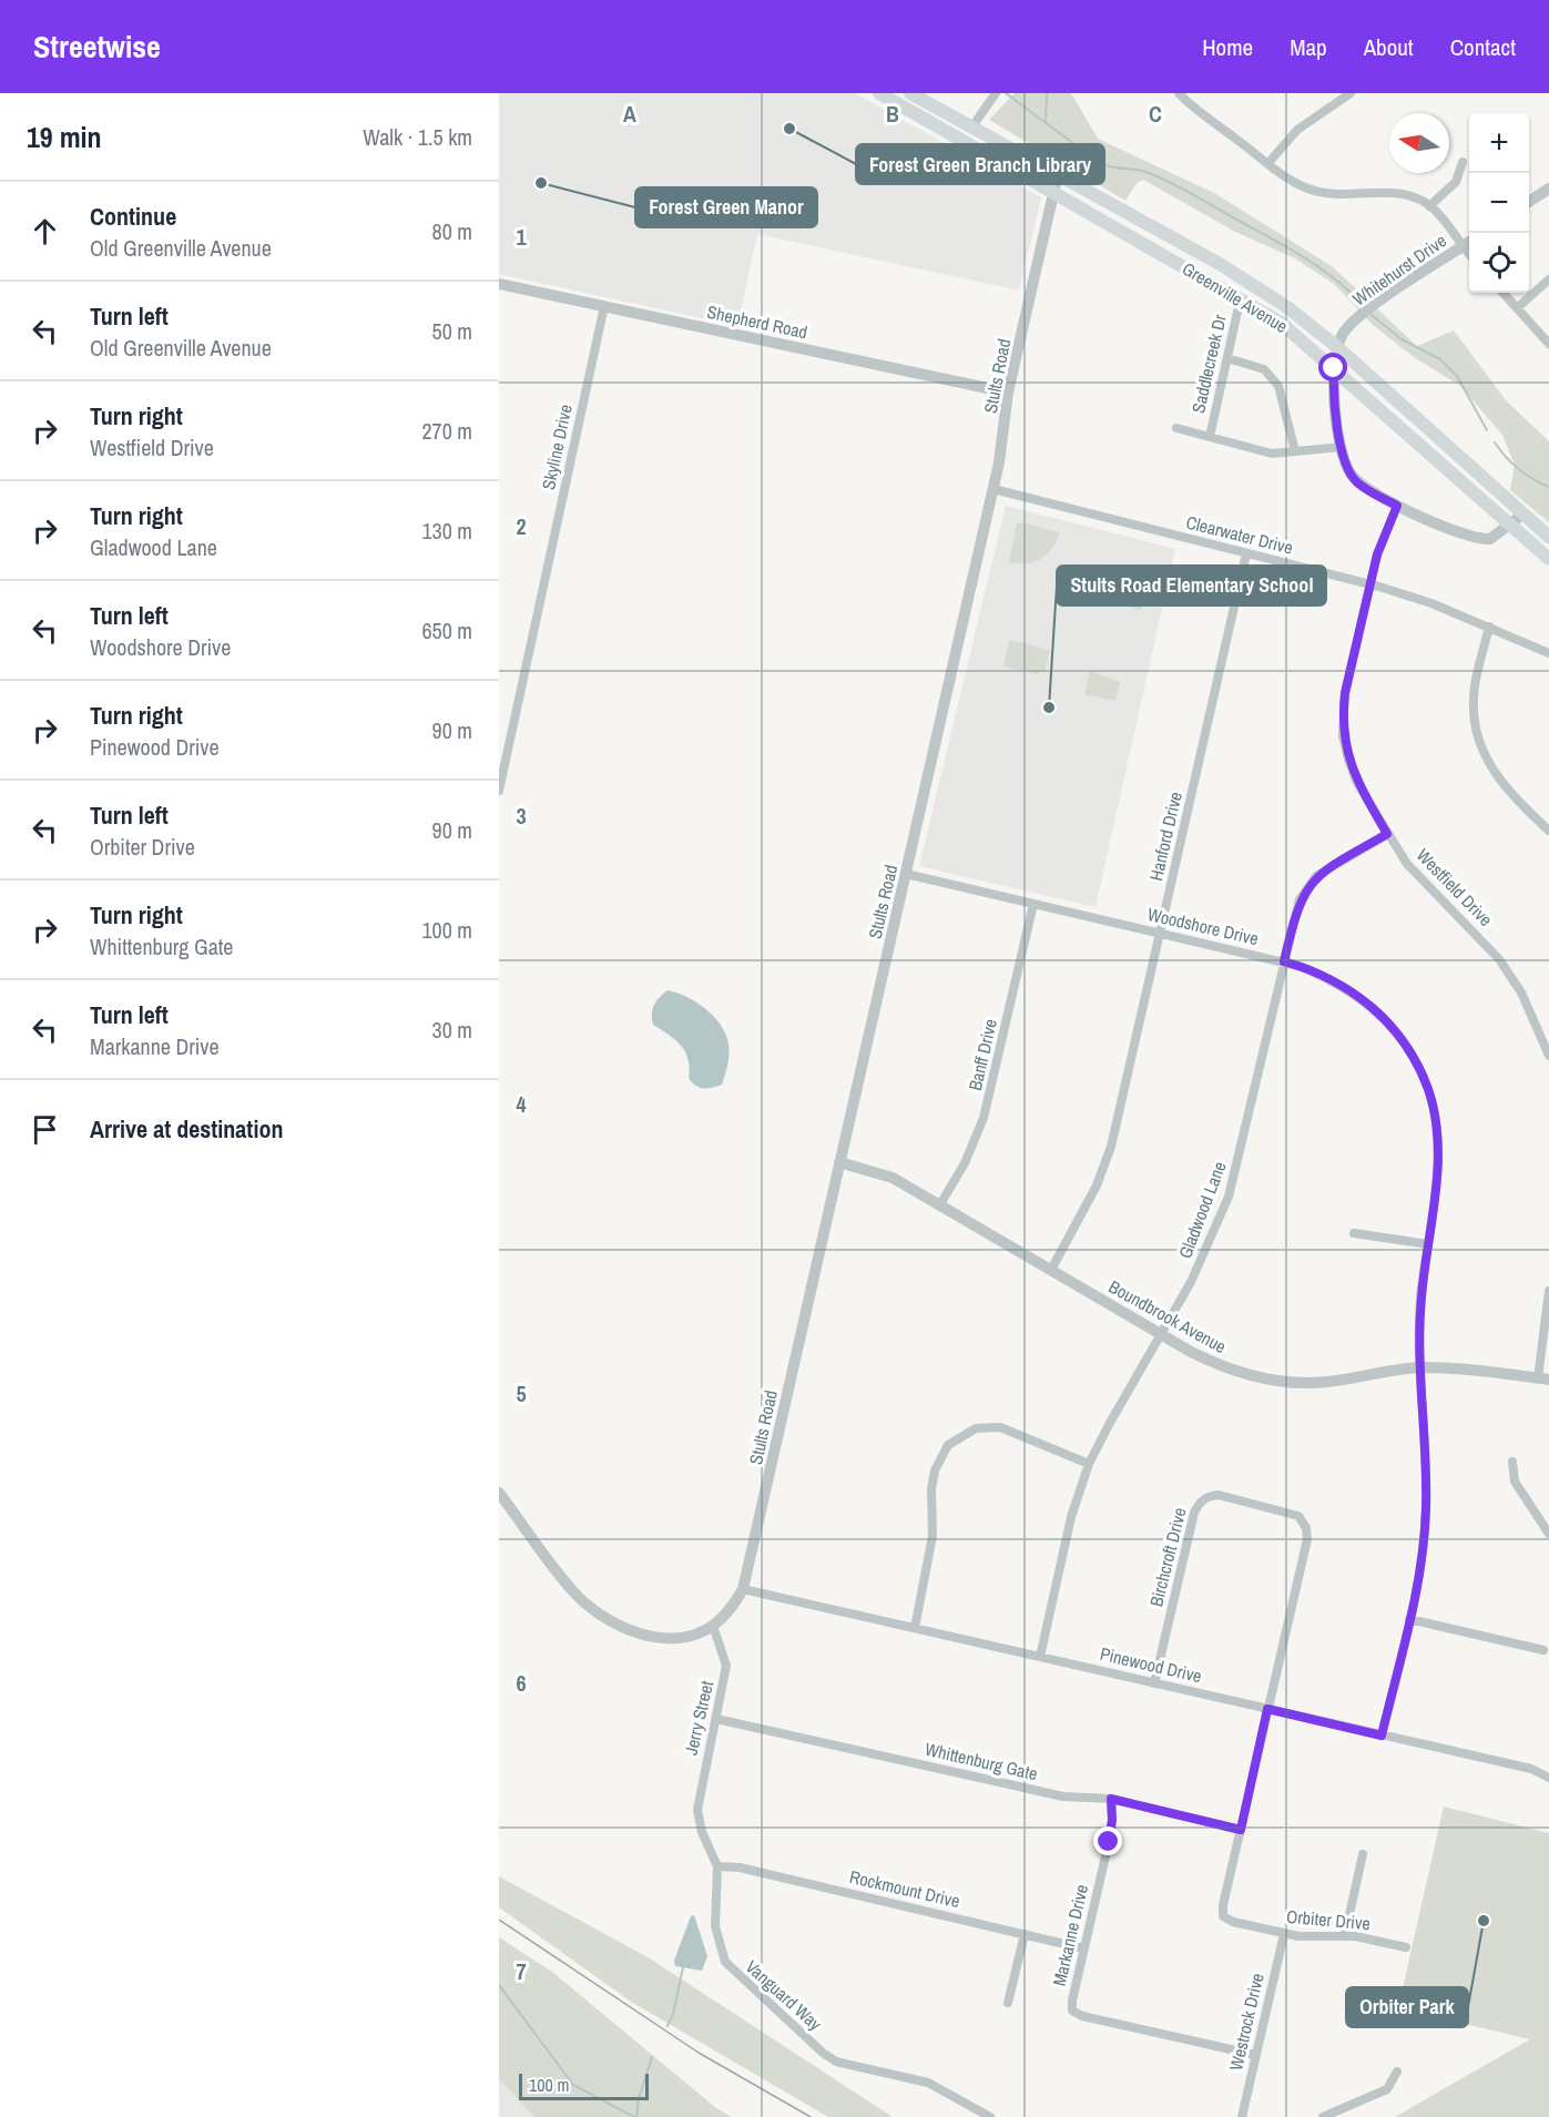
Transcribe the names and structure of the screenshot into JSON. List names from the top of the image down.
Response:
{
  "streets": {
    "main road": ["Greenville Avenue"],
    "street": [
      "Whitehurst Drive",
      "Shepherd Road",
      "Saddlecreek Dr",
      "Stults Road",
      "Skyline Drive",
      "Clearwater Drive",
      "Hanford Drive",
      "Westfield Drive",
      "Woodshore Drive",
      "Banff Drive",
      "Gladwood Lane",
      "Boundbrook Avenue",
      "Birchcroft Drive",
      "Pinewood Drive",
      "Jerry Street",
      "Whittenburg Gate",
      "Rockmount Drive",
      "Orbiter Drive",
      "Markanne Drive",
      "Vanguard Way",
      "Westrock Drive"
    ]
  },
  "crossings": [
    ["Whitehurst Drive", "Greenville Avenue"],
    ["Whitehurst Drive", "Westfield Drive"],
    ["Greenville Avenue", "Saddlecreek Dr"],
    ["Greenville Avenue", "Stults Road"],
    ["Shepherd Road", "Stults Road"],
    ["Shepherd Road", "Skyline Drive"],
    ["Stults Road", "Clearwater Drive"],
    ["Stults Road", "Woodshore Drive"],
    ["Stults Road", "Boundbrook Avenue"],
    ["Stults Road", "Pinewood Drive"],
    ["Stults Road", "Jerry Street"],
    ["Clearwater Drive", "Hanford Drive"],
    ["Clearwater Drive", "Westfield Drive"],
    ["Hanford Drive", "Woodshore Drive"],
    ["Hanford Drive", "Boundbrook Avenue"],
    ["Westfield Drive", "Gladwood Lane"],
    ["Woodshore Drive", "Banff Drive"],
    ["Woodshore Drive", "Gladwood Lane"],
    ["Woodshore Drive", "Boundbrook Avenue"],
    ["Woodshore Drive", "Pinewood Drive"],
    ["Banff Drive", "Boundbrook Avenue"],
    ["Gladwood Lane", "Boundbrook Avenue"],
    ["Gladwood Lane", "Pinewood Drive"],
    ["Birchcroft Drive", "Pinewood Drive"],
    ["Birchcroft Drive", "Orbiter Drive"],
    ["Pinewood Drive", "Orbiter Drive"],
    ["Jerry Street", "Whittenburg Gate"],
    ["Jerry Street", "Vanguard Way"],
    ["Whittenburg Gate", "Orbiter Drive"],
    ["Whittenburg Gate", "Markanne Drive"],
    ["Rockmount Drive", "Markanne Drive"],
    ["Rockmount Drive", "Vanguard Way"],
    ["Orbiter Drive", "Westrock Drive"],
    ["Markanne Drive", "Westrock Drive"]
  ],
  "places": [
    "Forest Green Branch Library",
    "Forest Green Manor",
    "Stults Road Elementary School",
    "Orbiter Park"
  ],
  "scale_bar": "100 m",
  "north": "left",
  "page": {
    "header": "Streetwise",
    "nav": [
      "Home",
      "Map",
      "About",
      "Contact"
    ],
    "heading": ["19 min", "Walk · 1.5 km"],
    "map_buttons": ["+", "−"],
    "list": [
      ["Continue", "Old Greenville Avenue", "80 m"],
      ["Turn left", "Old Greenville Avenue", "50 m"],
      ["Turn right", "Westfield Drive", "270 m"],
      ["Turn right", "Gladwood Lane", "130 m"],
      ["Turn left", "Woodshore Drive", "650 m"],
      ["Turn right", "Pinewood Drive", "90 m"],
      ["Turn left", "Orbiter Drive", "90 m"],
      ["Turn right", "Whittenburg Gate", "100 m"],
      ["Turn left", "Markanne Drive", "30 m"],
      "Arrive at destination"
    ],
    "scale": "100 m"
  },
  "grid": {
    "columns": ["A", "B", "C"],
    "rows": [
      "1",
      "2",
      "3",
      "4",
      "5",
      "6",
      "7"
    ]
  }
}
